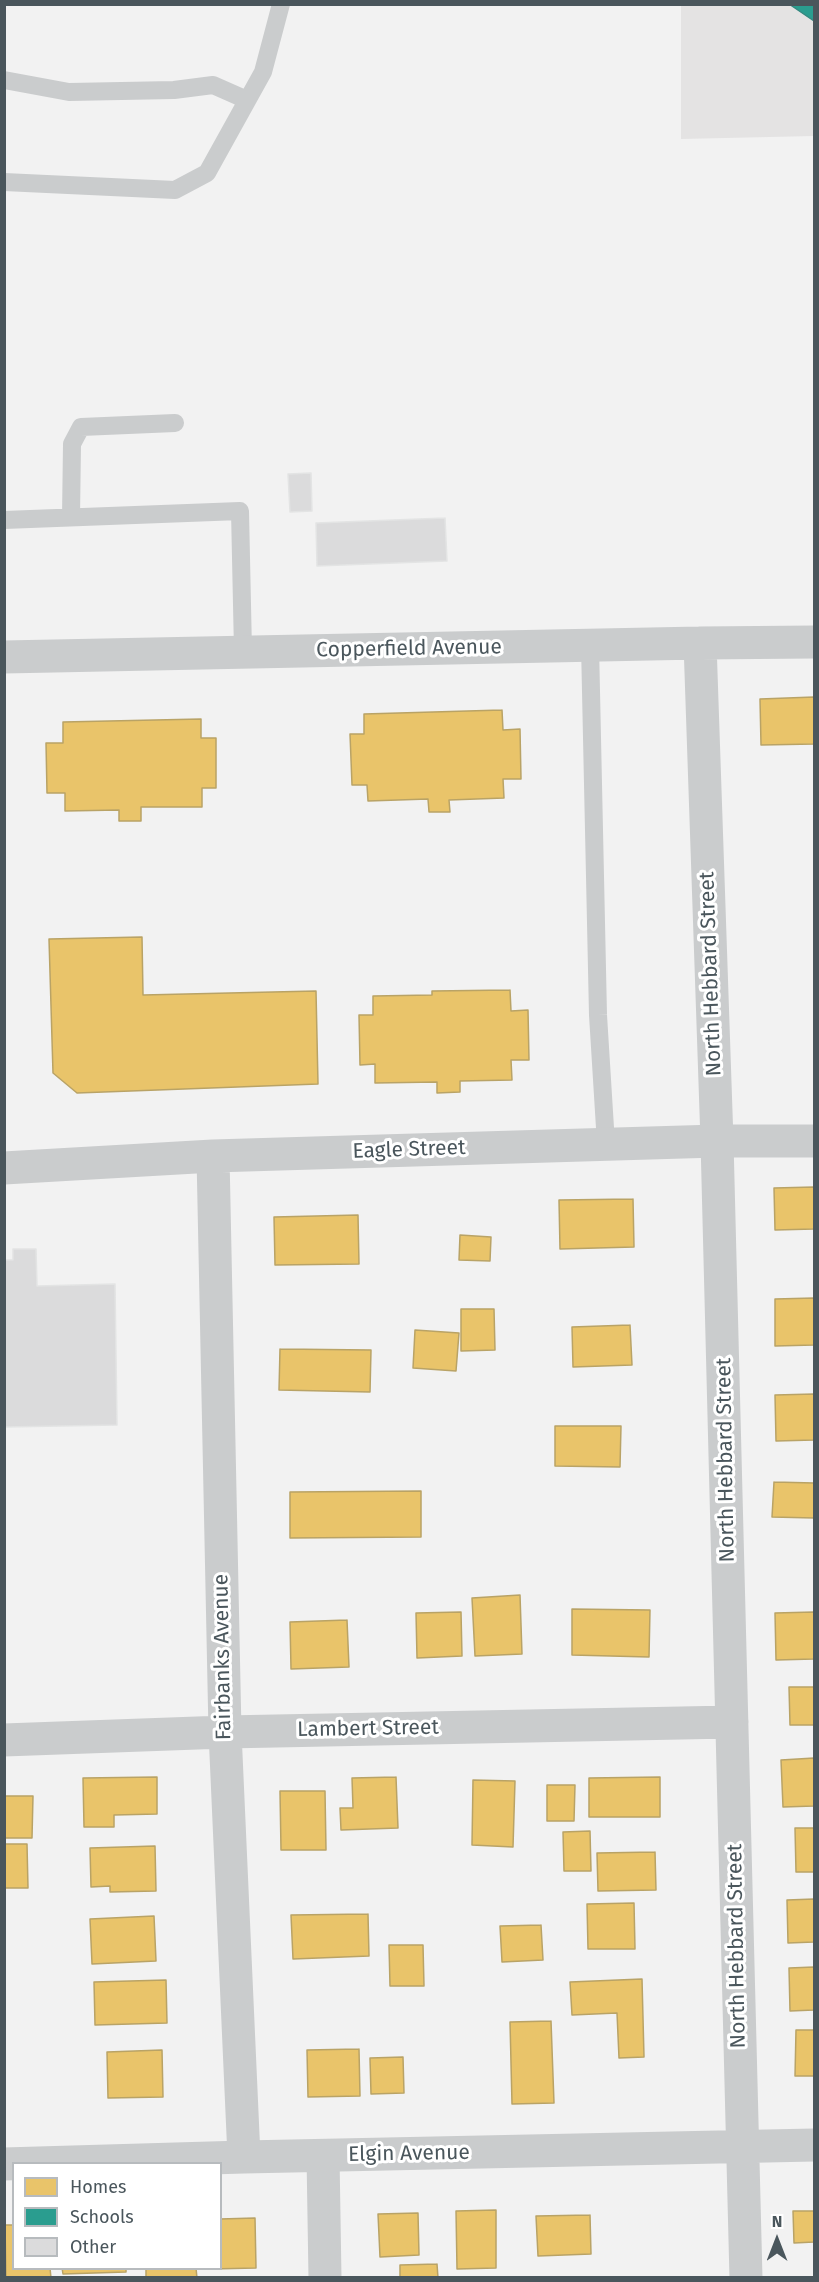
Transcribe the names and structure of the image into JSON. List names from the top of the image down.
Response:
{
  "streets": {
    "street": [
      "Copperfield Avenue",
      "North Hebbard Street",
      "Eagle Street",
      "Fairbanks Avenue",
      "Lambert Street",
      "Elgin Avenue"
    ]
  },
  "crossings": [
    ["Copperfield Avenue", "North Hebbard Street"],
    ["North Hebbard Street", "Eagle Street"],
    ["North Hebbard Street", "Lambert Street"],
    ["North Hebbard Street", "Elgin Avenue"],
    ["Eagle Street", "Fairbanks Avenue"],
    ["Fairbanks Avenue", "Lambert Street"],
    ["Fairbanks Avenue", "Elgin Avenue"]
  ],
  "legend": ["Homes", "Schools", "Other"],
  "north": "top"
}
